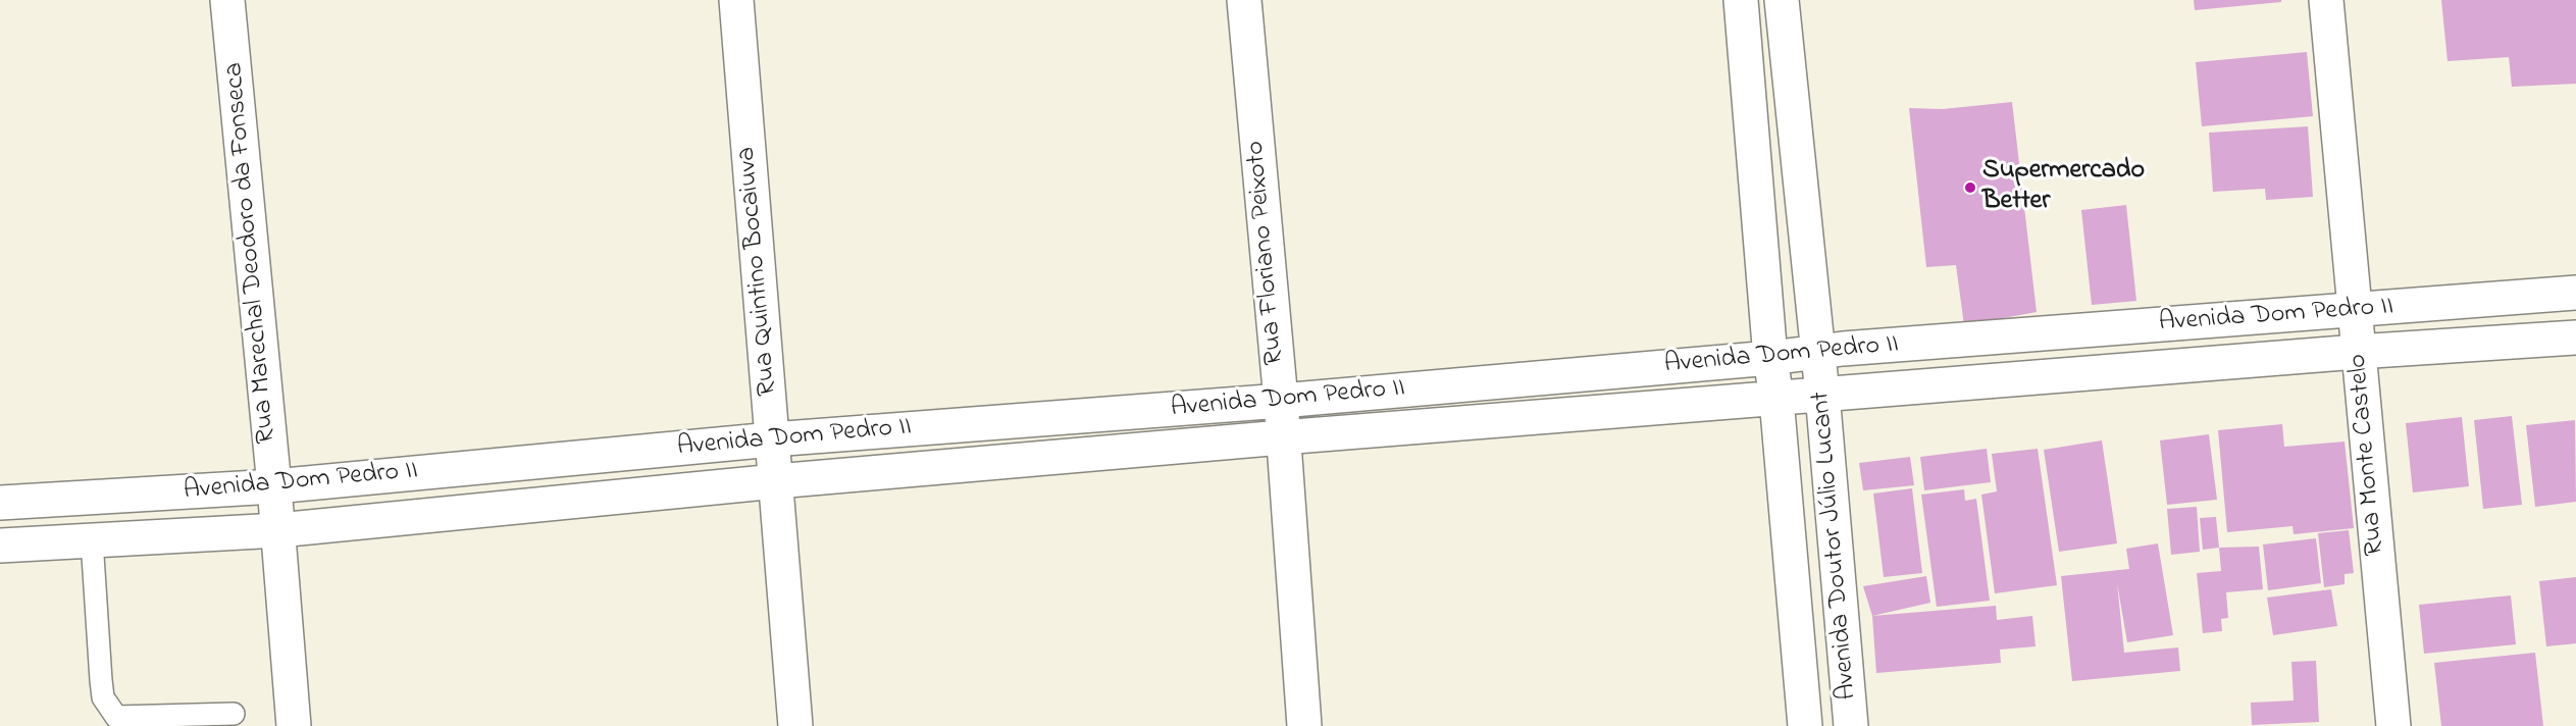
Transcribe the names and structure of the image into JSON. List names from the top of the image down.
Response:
{
  "streets": {
    "street": [
      "Rua Marechal Deodoro da Fonseca",
      "Rua Floriano Peixoto",
      "Rua Quintino Bocaiuva",
      "Avenida Dom Pedro II",
      "Rua Monte Castelo",
      "Avenida Doutor Júlio Lucant"
    ]
  },
  "crossings": [
    ["Rua Marechal Deodoro da Fonseca", "Avenida Dom Pedro II"],
    ["Rua Floriano Peixoto", "Avenida Dom Pedro II"],
    ["Rua Quintino Bocaiuva", "Avenida Dom Pedro II"],
    ["Avenida Dom Pedro II", "Rua Monte Castelo"],
    ["Avenida Dom Pedro II", "Avenida Doutor Júlio Lucant"]
  ],
  "places": ["Supermercado Better"]
}
